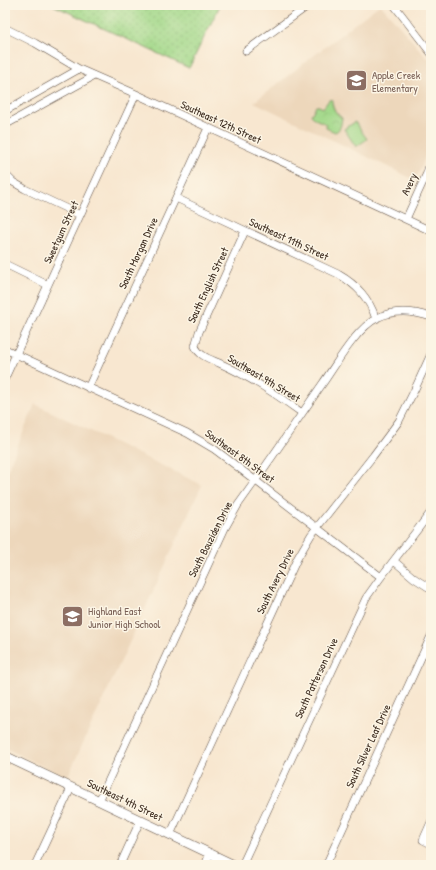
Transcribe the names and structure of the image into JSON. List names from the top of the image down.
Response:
{
  "streets": {
    "main road": ["Southeast 4th Street"],
    "street": [
      "Southeast 12th Street",
      "Avery",
      "Sweetgum Street",
      "Southeast 11th Street",
      "South Morgan Drive",
      "South English Street",
      "Southeast 9th Street",
      "Southeast 8th Street",
      "South Bouziden Drive",
      "South Avery Drive",
      "South Patterson Drive",
      "South Silver Leaf Drive"
    ]
  },
  "crossings": [
    ["Southeast 12th Street", "Avery"],
    ["Southeast 12th Street", "Sweetgum Street"],
    ["Southeast 12th Street", "South Morgan Drive"],
    ["Sweetgum Street", "Southeast 8th Street"],
    ["Southeast 11th Street", "South Morgan Drive"],
    ["Southeast 11th Street", "South English Street"],
    ["Southeast 11th Street", "South Bouziden Drive"],
    ["South Morgan Drive", "Southeast 8th Street"],
    ["South English Street", "Southeast 9th Street"],
    ["Southeast 9th Street", "South Bouziden Drive"],
    ["Southeast 8th Street", "South Bouziden Drive"],
    ["Southeast 8th Street", "South Avery Drive"],
    ["Southeast 8th Street", "South Patterson Drive"],
    ["South Bouziden Drive", "Southeast 4th Street"],
    ["South Avery Drive", "Southeast 4th Street"]
  ],
  "places": {
    "school or university": ["Apple Creek Elementary", "Highland East Junior High School"]
  }
}
